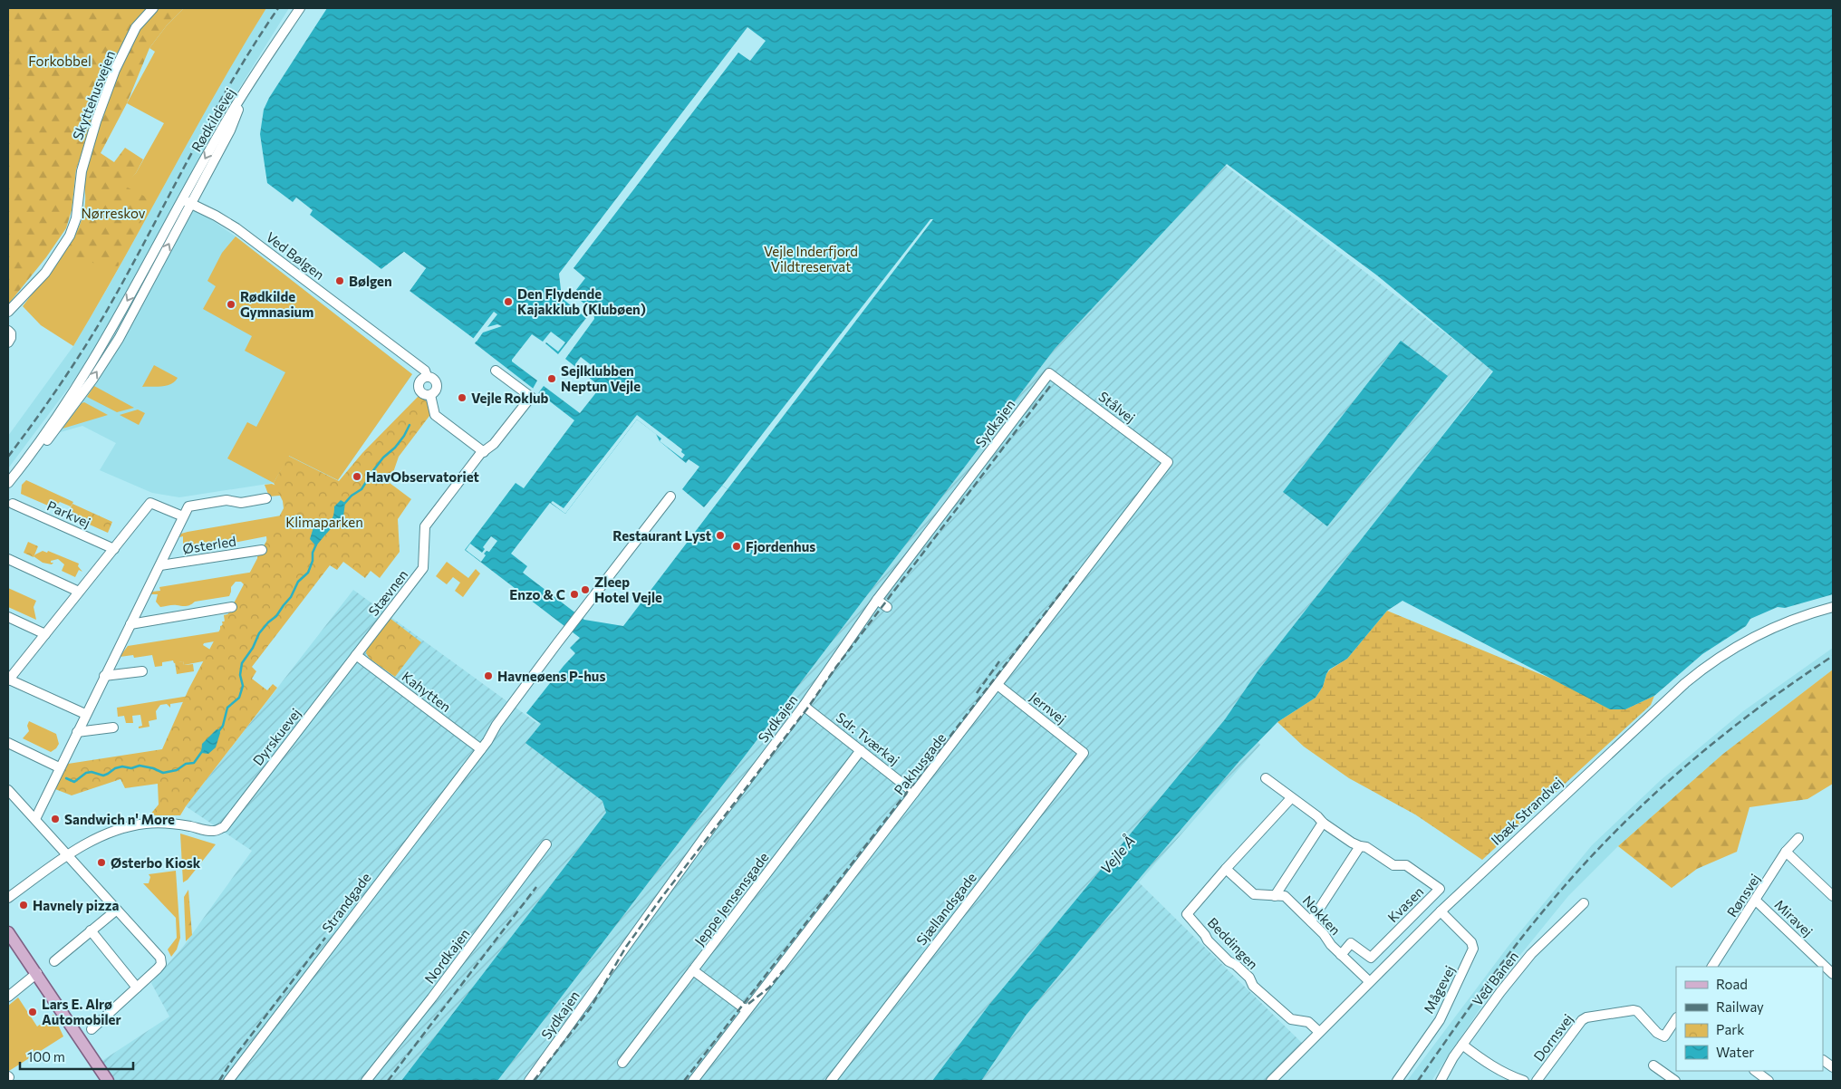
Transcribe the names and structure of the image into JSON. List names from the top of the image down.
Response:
{
  "streets": {
    "street": [
      "Skyttehusvejen",
      "Rødkildevej",
      "Ved Bølgen",
      "Stålvej",
      "Sydkajen",
      "Parkvej",
      "Østerled",
      "Stævnen",
      "Kahytten",
      "Jernvej",
      "Dyrskuevej",
      "Sdr. Tværkaj",
      "Pakhusgade",
      "Ibæk Strandvej",
      "Rønsvej",
      "Jeppe Jensensgade",
      "Strandgade",
      "Kvasen",
      "Sjællandsgade",
      "Nokken",
      "Miravej",
      "Beddingen",
      "Nordkajen",
      "Ved Banen",
      "Mågevej",
      "Dornsvej"
    ]
  },
  "crossings": [
    ["Rødkildevej", "Ved Bølgen"],
    ["Stålvej", "Sydkajen"],
    ["Stålvej", "Pakhusgade"],
    ["Sydkajen", "Sdr. Tværkaj"],
    ["Stævnen", "Kahytten"],
    ["Stævnen", "Dyrskuevej"],
    ["Kahytten", "Dyrskuevej"],
    ["Kahytten", "Strandgade"],
    ["Jernvej", "Pakhusgade"],
    ["Jernvej", "Sjællandsgade"],
    ["Sdr. Tværkaj", "Pakhusgade"],
    ["Sdr. Tværkaj", "Jeppe Jensensgade"],
    ["Ibæk Strandvej", "Nokken"],
    ["Ibæk Strandvej", "Beddingen"],
    ["Ibæk Strandvej", "Mågevej"],
    ["Rønsvej", "Miravej"],
    ["Kvasen", "Nokken"],
    ["Kvasen", "Beddingen"],
    ["Nokken", "Beddingen"]
  ],
  "water": ["Vejle Å"],
  "parks": [
    "Forkobbel",
    "Nørreskov",
    "Vejle Inderfjord Vildtreservat",
    "Klimaparken"
  ],
  "places": [
    "Bølgen",
    "Den Flydende Kajakklub (Klubøen)",
    "Rødkilde Gymnasium",
    "Sejlklubben Neptun Vejle",
    "Vejle Roklub",
    "HavObservatoriet",
    "Restaurant Lyst",
    "Fjordenhus",
    "Zleep Hotel Vejle",
    "Enzo & C",
    "Havneøens P-hus",
    "Sandwich n' More",
    "Østerbo Kiosk",
    "Havnely pizza",
    "Lars E. Alrø Automobiler"
  ],
  "legend": [
    "Road",
    "Railway",
    "Park",
    "Water"
  ],
  "scale_bar": "100 m"
}
